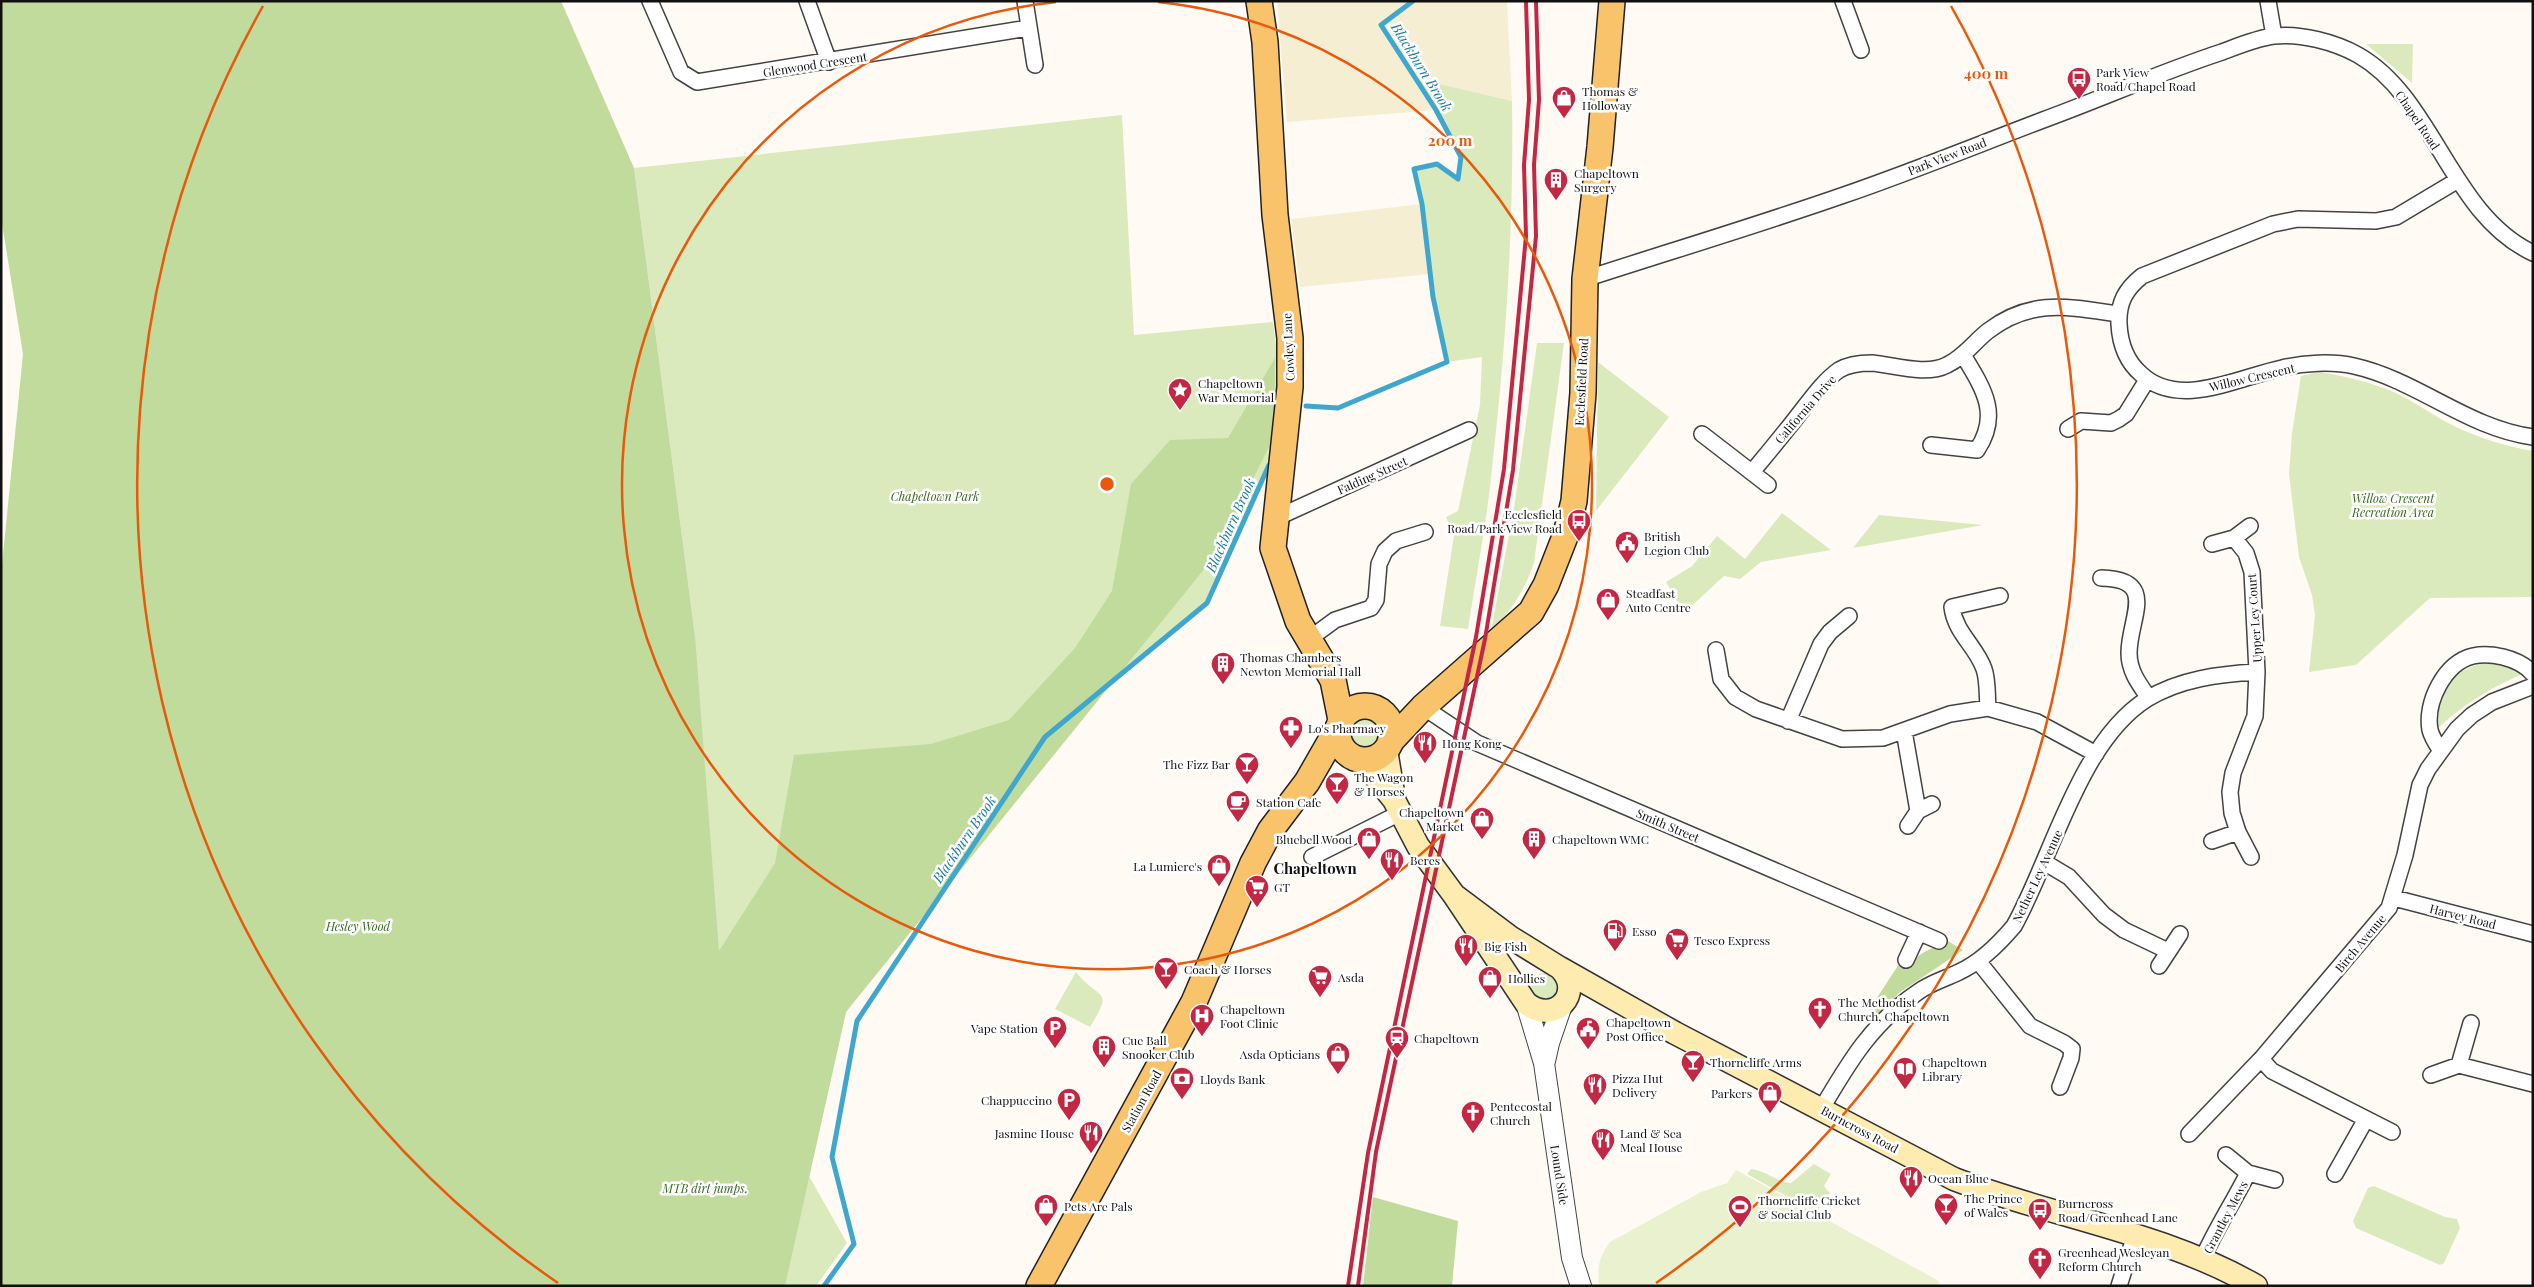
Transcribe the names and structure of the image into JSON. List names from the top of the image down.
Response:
{
  "streets": {
    "main road": [
      "Cowley Lane",
      "Ecclesfield Road",
      "Station Road",
      "Burncross Road",
      "Lound Side"
    ],
    "street": [
      "Glenwood Crescent",
      "Chapel Road",
      "Park View Road",
      "Willow Crescent",
      "California Drive",
      "Falding Street",
      "Upper Ley Court",
      "Smith Street",
      "Nether Ley Avenue",
      "Harvey Road",
      "Birch Avenue",
      "Grantley Mews"
    ]
  },
  "crossings": [
    ["Chapel Road", "Park View Road"],
    ["Chapel Road", "Willow Crescent"],
    ["Park View Road", "Ecclesfield Road"],
    ["Cowley Lane", "Ecclesfield Road"],
    ["Cowley Lane", "Falding Street"],
    ["Cowley Lane", "Station Road"],
    ["Willow Crescent", "California Drive"],
    ["Ecclesfield Road", "Smith Street"],
    ["Ecclesfield Road", "Station Road"],
    ["Upper Ley Court", "Nether Ley Avenue"],
    ["Nether Ley Avenue", "Burncross Road"],
    ["Harvey Road", "Birch Avenue"],
    ["Burncross Road", "Lound Side"],
    ["Burncross Road", "Grantley Mews"]
  ],
  "districts": ["Chapeltown"],
  "water": ["Blackburn Brook"],
  "parks": [
    "Chapeltown Park",
    "Willow Crescent Recreation Area",
    "Hesley Wood",
    "MTB dirt jumps."
  ],
  "places": {
    "bus stop": ["Park View Road/Chapel Road", "Ecclesfield Road/Park View Road", "Burncross Road/Greenhead Lane"],
    "shop": [
      "Thomas & Holloway",
      "Steadfast Auto Centre",
      "Chapeltown Market",
      "Bluebell Wood",
      "La Lumiere's",
      "Hollies",
      "Asda Opticians",
      "Parkers",
      "Pets Are Pals"
    ],
    "building": [
      "Chapeltown Surgery",
      "Thomas Chambers Newton Memorial Hall",
      "Chapeltown WMC",
      "Cue Ball Snooker Club"
    ],
    "place": ["Chapeltown War Memorial"],
    "public building": ["British Legion Club", "Chapeltown Post Office"],
    "pharmacy": ["Lo's Pharmacy"],
    "restaurant": [
      "Hong Kong",
      "Beres",
      "Big Fish",
      "Pizza Hut Delivery",
      "Jasmine House",
      "Land & Sea Meal House",
      "Ocean Blue"
    ],
    "bar": [
      "The Fizz Bar",
      "The Wagon & Horses",
      "Coach & Horses",
      "Thorncliffe Arms",
      "The Prince of Wales"
    ],
    "cafe": ["Station Cafe"],
    "supermarket": ["GT", "Tesco Express", "Asda"],
    "fuel station": ["Esso"],
    "church": ["The Methodist Church, Chapeltown", "Pentecostal Church", "Greenhead Wesleyan Reform Church"],
    "hospital": ["Chapeltown Foot Clinic"],
    "parking": ["Vape Station", "Chappuccino"],
    "station": ["Chapeltown"],
    "library": ["Chapeltown Library"],
    "bank": ["Lloyds Bank"],
    "sports": ["Thorncliffe Cricket & Social Club"]
  },
  "rings": ["400 m", "200 m"]
}
